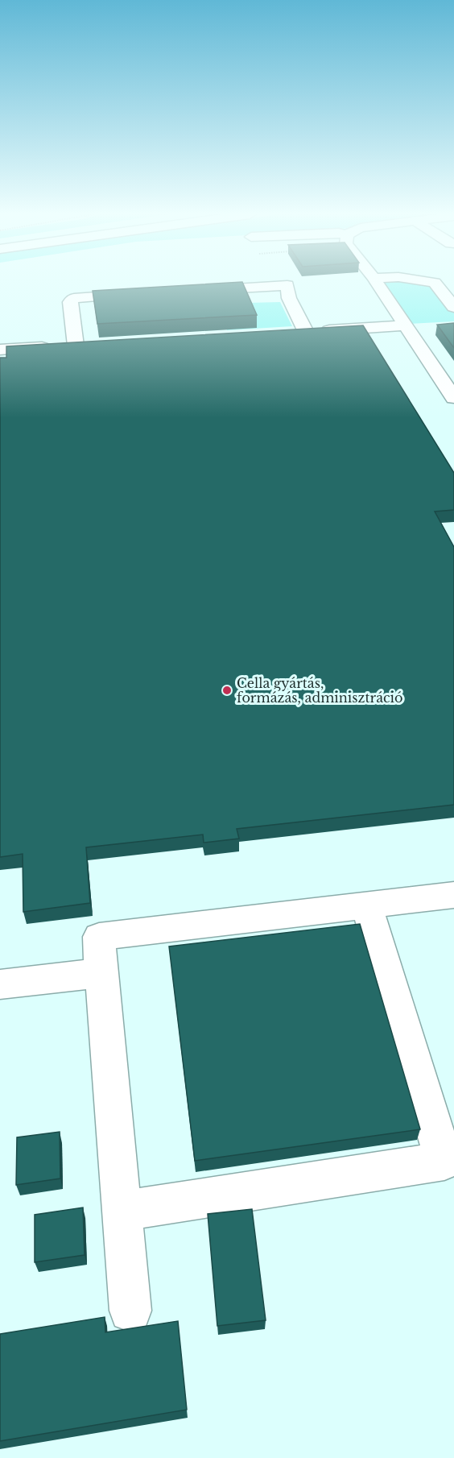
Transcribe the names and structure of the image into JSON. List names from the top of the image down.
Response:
{
  "places": ["Cella gyártás, formázás, adminisztráció"]
}
